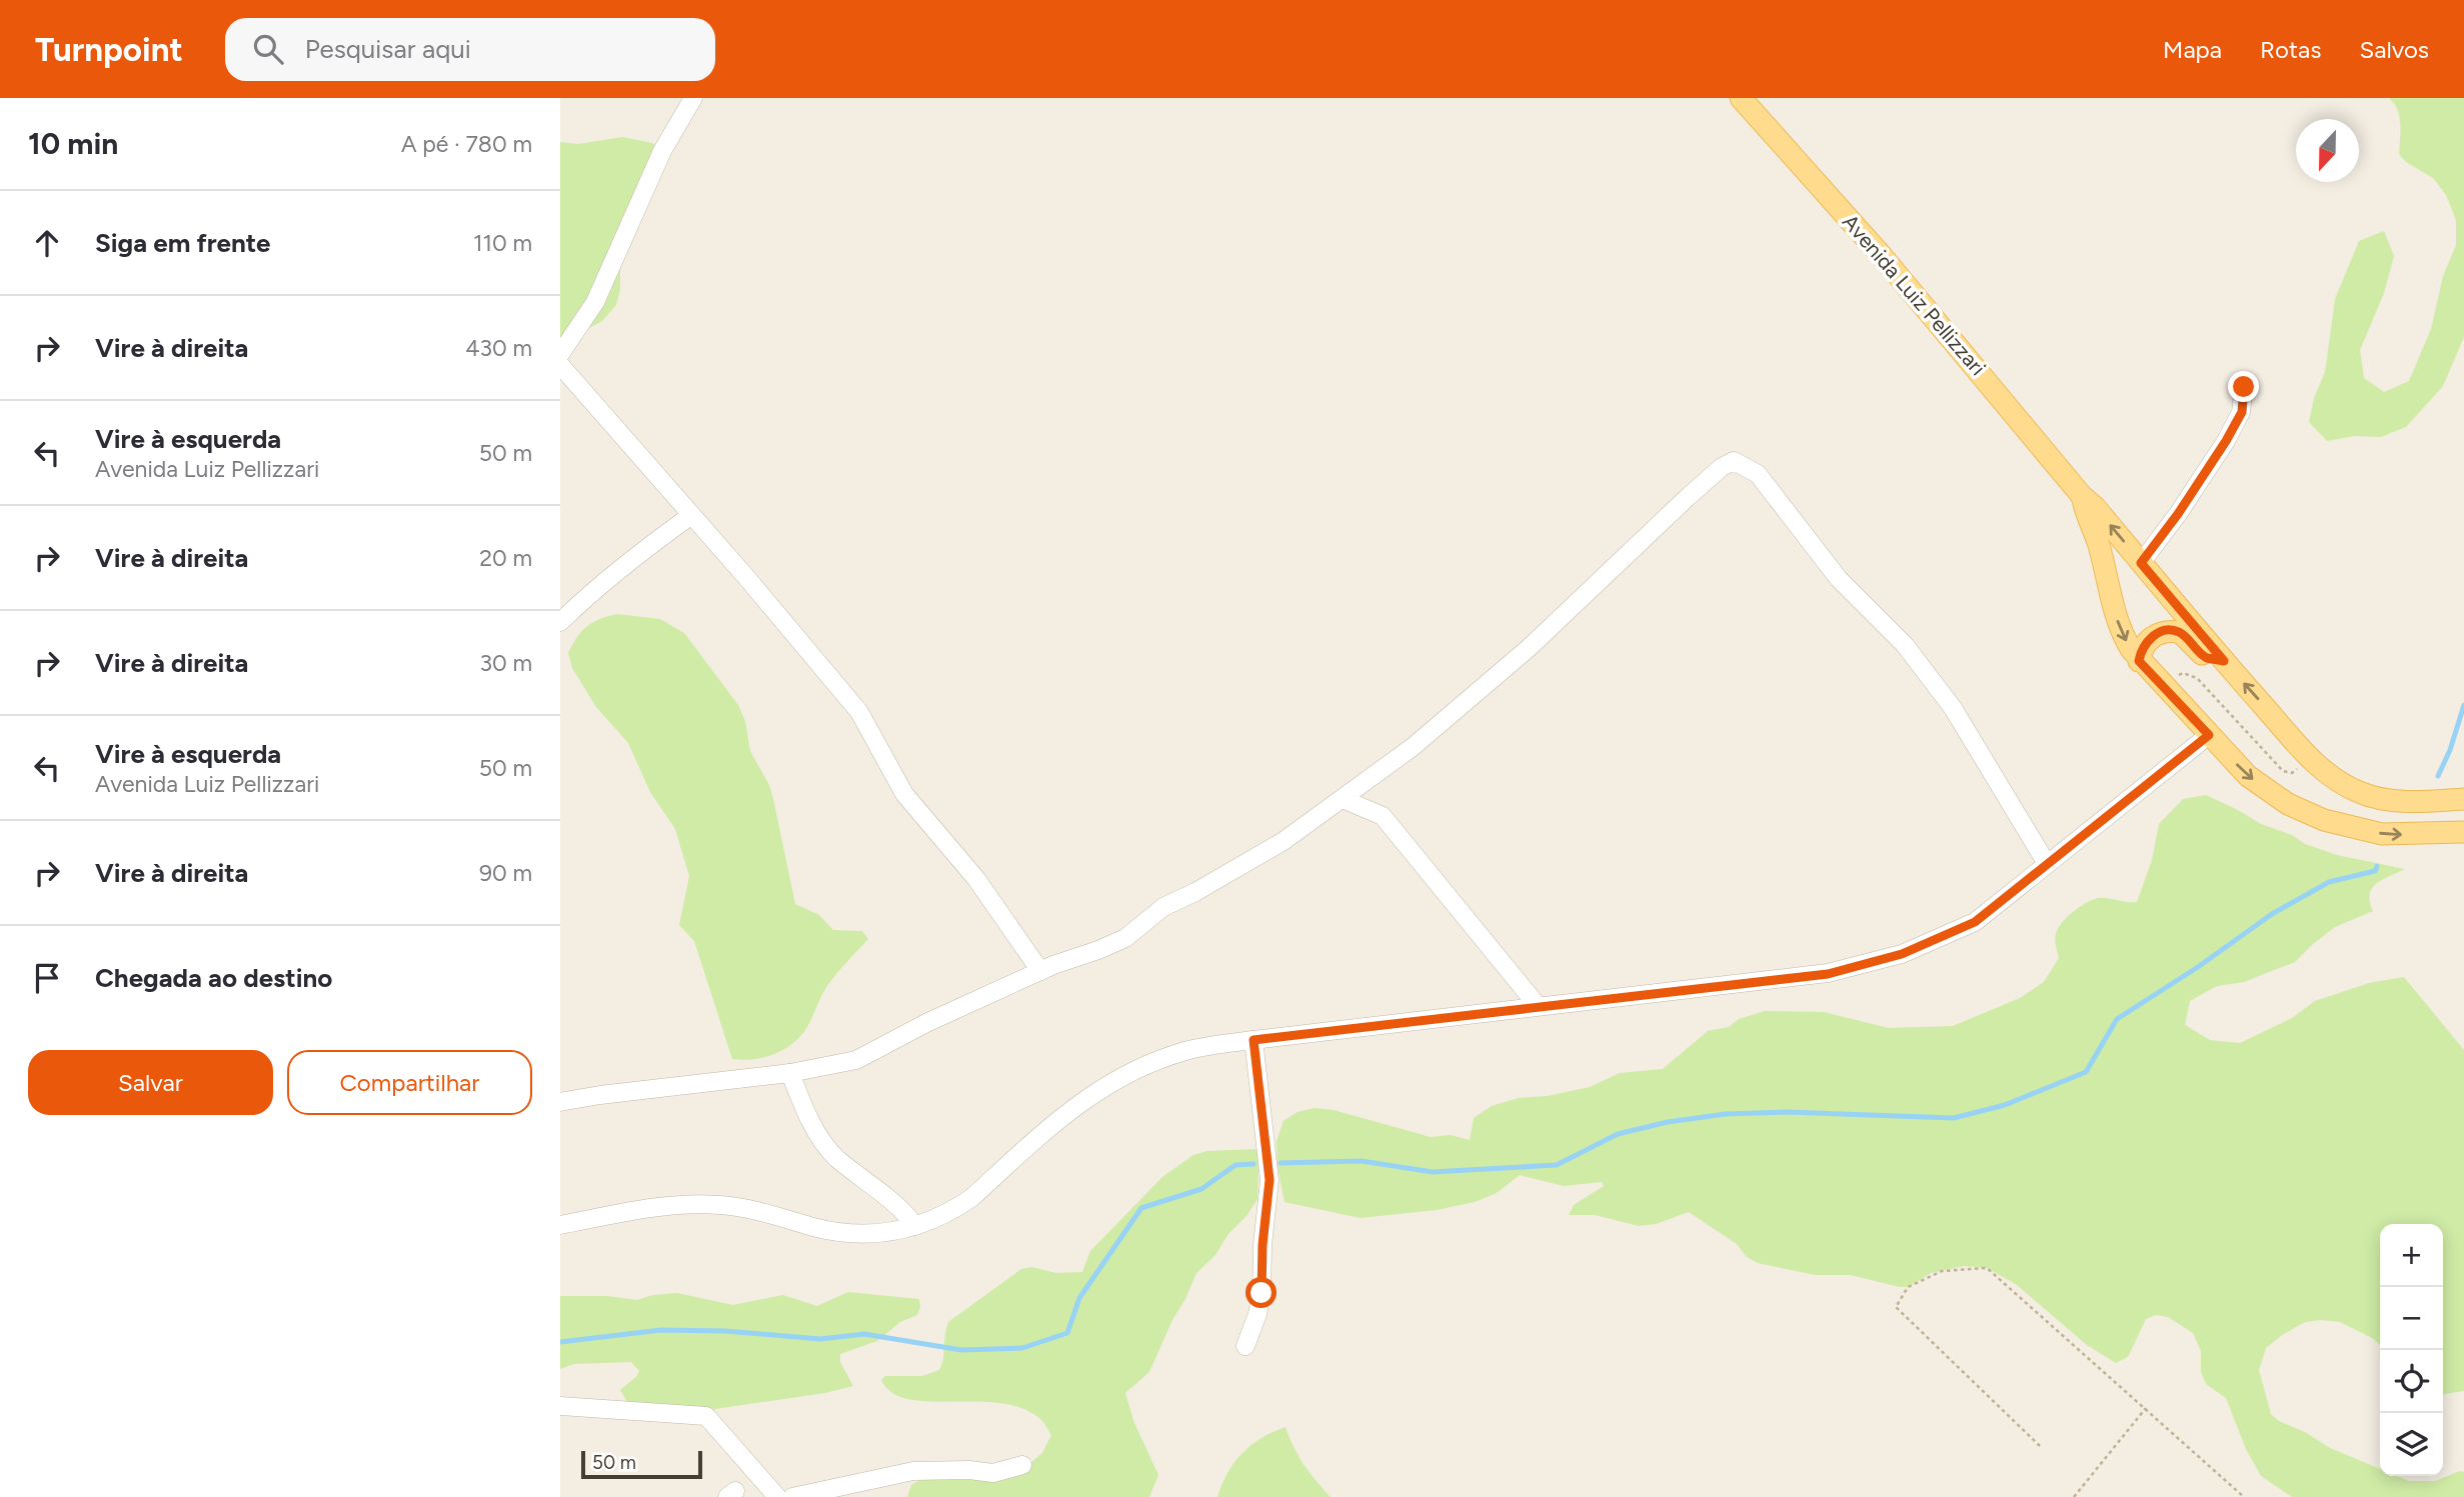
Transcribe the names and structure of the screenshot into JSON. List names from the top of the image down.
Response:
{
  "streets": {
    "main road": ["Avenida Luiz Pellizzari"]
  },
  "scale_bar": "50 m",
  "north": "bottom",
  "page": {
    "header": "Turnpoint",
    "search": "Pesquisar aqui",
    "nav": ["Mapa", "Rotas", "Salvos"],
    "heading": ["10 min", "A pé · 780 m"],
    "list": [
      ["Siga em frente", "110 m"],
      ["Vire à direita", "430 m"],
      ["Vire à esquerda", "Avenida Luiz Pellizzari", "50 m"],
      ["Vire à direita", "20 m"],
      ["Vire à direita", "30 m"],
      ["Vire à esquerda", "Avenida Luiz Pellizzari", "50 m"],
      ["Vire à direita", "90 m"],
      "Chegada ao destino"
    ],
    "buttons": ["Salvar", "Compartilhar"],
    "map_buttons": ["+", "−"],
    "scale": "50 m"
  }
}
